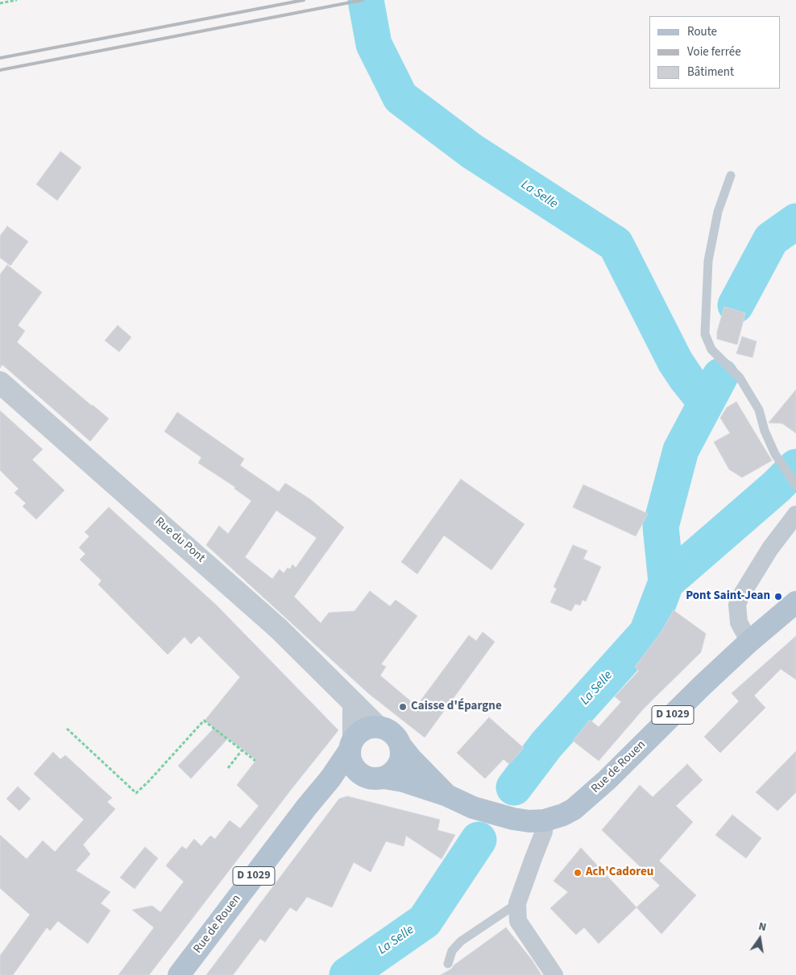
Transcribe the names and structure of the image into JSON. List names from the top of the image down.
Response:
{
  "streets": {
    "main road": ["D 1029", "Rue de Rouen"],
    "street": ["Rue du Pont"]
  },
  "crossings": [
    ["Rue du Pont", "D 1029"],
    ["D 1029", "Rue de Rouen"]
  ],
  "water": ["La Selle"],
  "places": ["Pont Saint-Jean", "Caisse d'Épargne", "Ach'Cadoreu"],
  "legend": ["Route", "Voie ferrée", "Bâtiment"],
  "north": "top"
}
